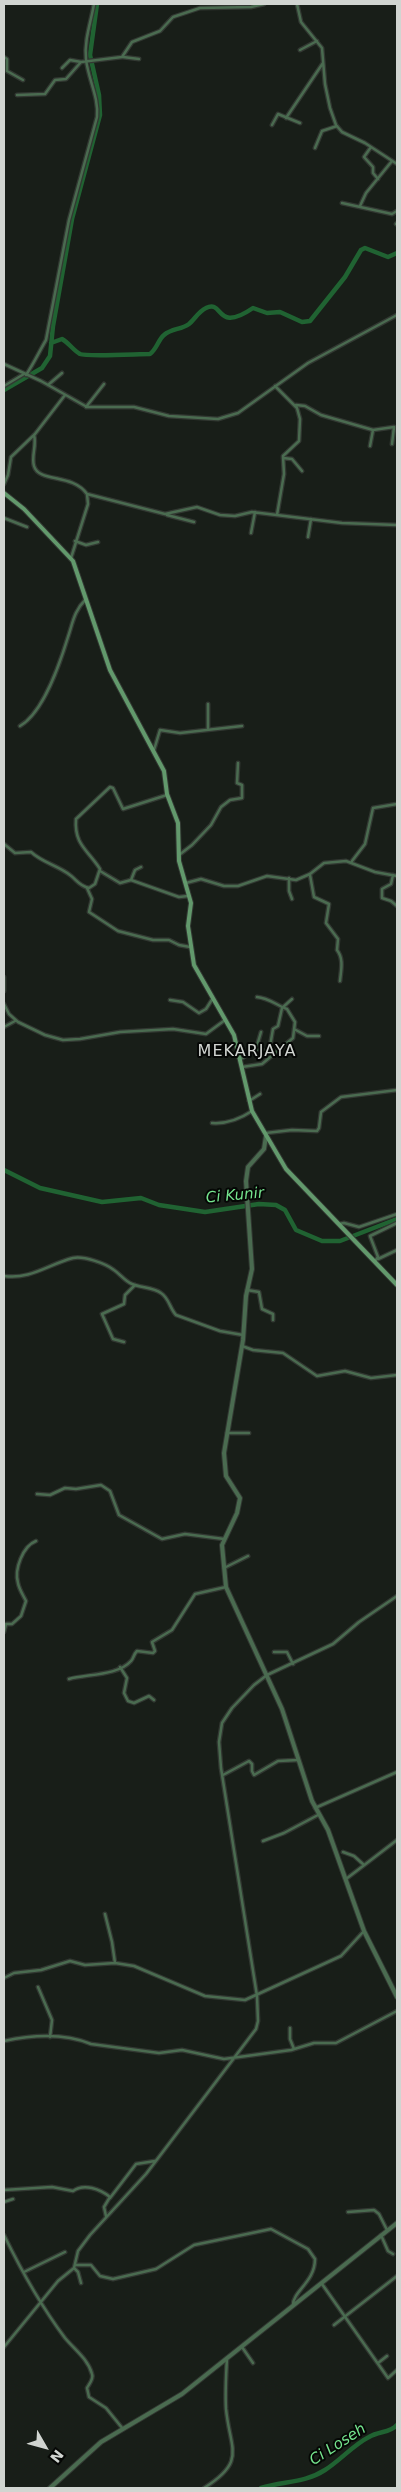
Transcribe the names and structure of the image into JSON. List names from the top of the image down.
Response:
{
  "districts": ["MEKARJAYA"],
  "water": ["Ci Kunir", "Ci Loseh"],
  "north": "bottom right"
}
